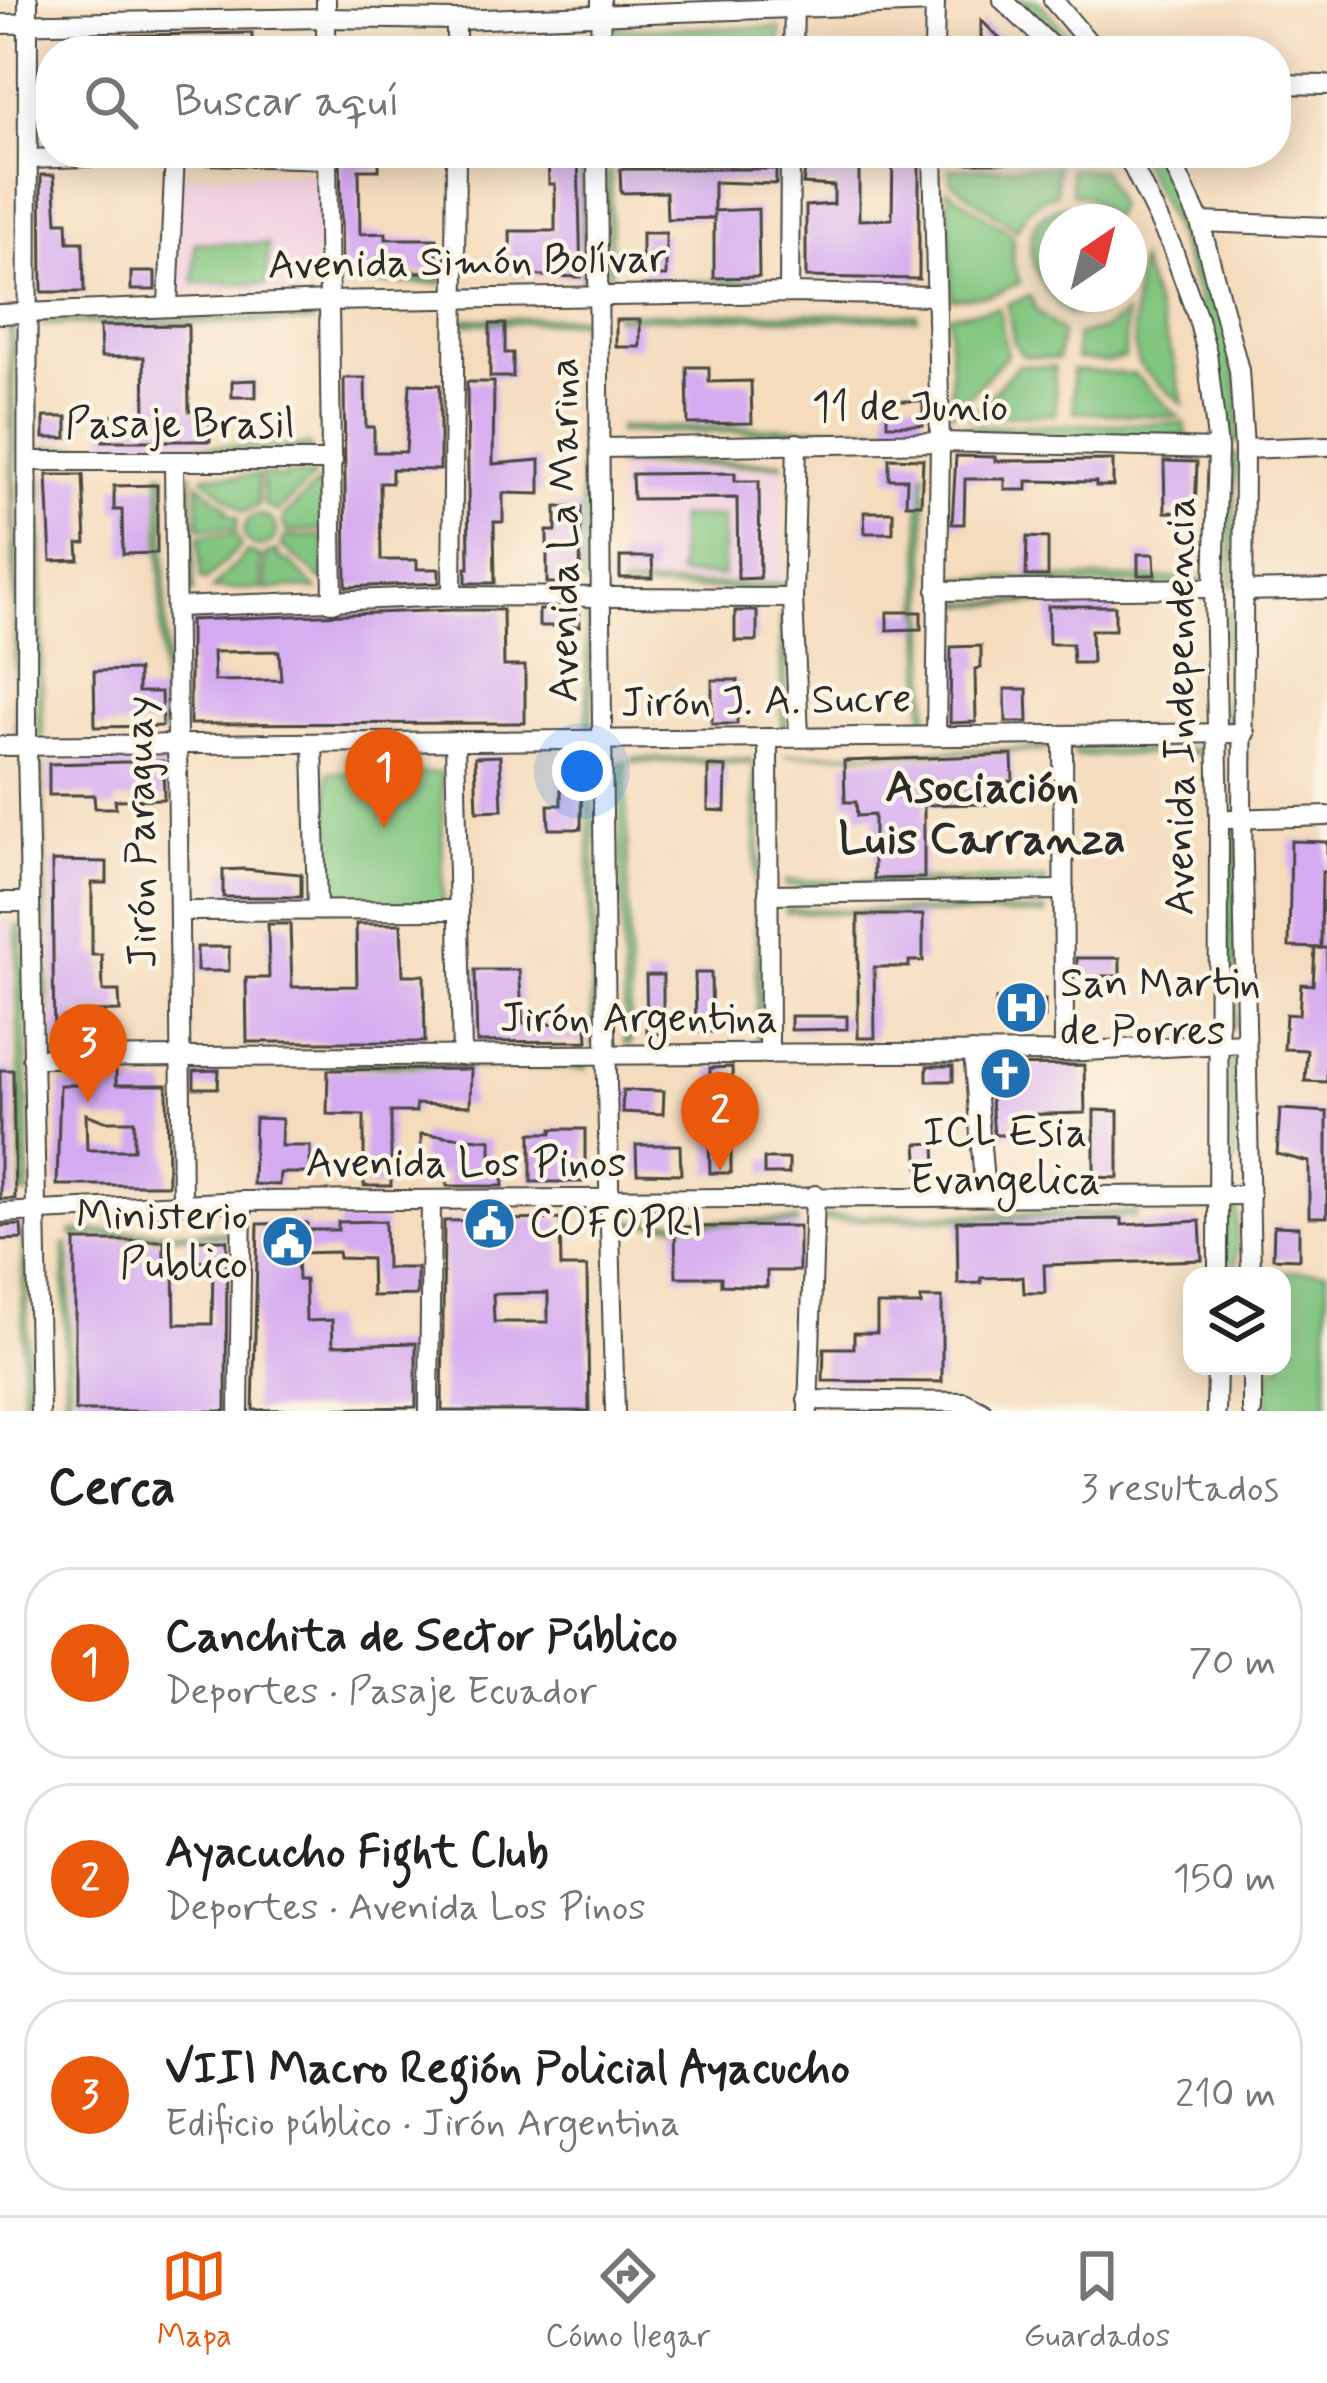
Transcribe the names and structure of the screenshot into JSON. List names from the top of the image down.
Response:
{
  "streets": {
    "street": [
      "Avenida Simón Bolívar",
      "11 de Junio",
      "Pasaje Brasil",
      "Avenida La Marina",
      "Jirón J. A. Sucre",
      "Avenida Independencia",
      "Jirón Paraguay",
      "Jirón Argentina",
      "Avenida Los Pinos"
    ]
  },
  "crossings": [
    ["Avenida Simón Bolívar", "Avenida La Marina"],
    ["11 de Junio", "Avenida La Marina"],
    ["11 de Junio", "Avenida Independencia"],
    ["Pasaje Brasil", "Jirón Paraguay"],
    ["Avenida La Marina", "Jirón J. A. Sucre"],
    ["Avenida La Marina", "Jirón Argentina"],
    ["Avenida La Marina", "Avenida Los Pinos"],
    ["Jirón J. A. Sucre", "Avenida Independencia"],
    ["Jirón J. A. Sucre", "Jirón Paraguay"],
    ["Avenida Independencia", "Jirón Argentina"],
    ["Avenida Independencia", "Avenida Los Pinos"],
    ["Jirón Paraguay", "Jirón Argentina"],
    ["Jirón Paraguay", "Avenida Los Pinos"]
  ],
  "districts": ["Asociación Luis Carranza"],
  "places": {
    "hospital": ["San Martin de Porres"],
    "church": ["ICL Esia Evangelica"],
    "public building": ["COFOPRI", "Ministerio Publico"]
  },
  "north": "top right",
  "page": {
    "search": "Buscar aquí",
    "pins": ["1", "3", "2"],
    "heading": ["Cerca", "3 resultados"],
    "list": [
      {
        "mark": "1",
        "name": "Canchita de Sector Público",
        "note": "Deportes · Pasaje Ecuador",
        "value": "70 m"
      },
      {
        "mark": "2",
        "name": "Ayacucho Fight Club",
        "note": "Deportes · Avenida Los Pinos",
        "value": "150 m"
      },
      {
        "mark": "3",
        "name": "VIII Macro Región Policial Ayacucho",
        "note": "Edificio público · Jirón Argentina",
        "value": "210 m"
      }
    ],
    "nav": ["Mapa", "Cómo llegar", "Guardados"]
  }
}
